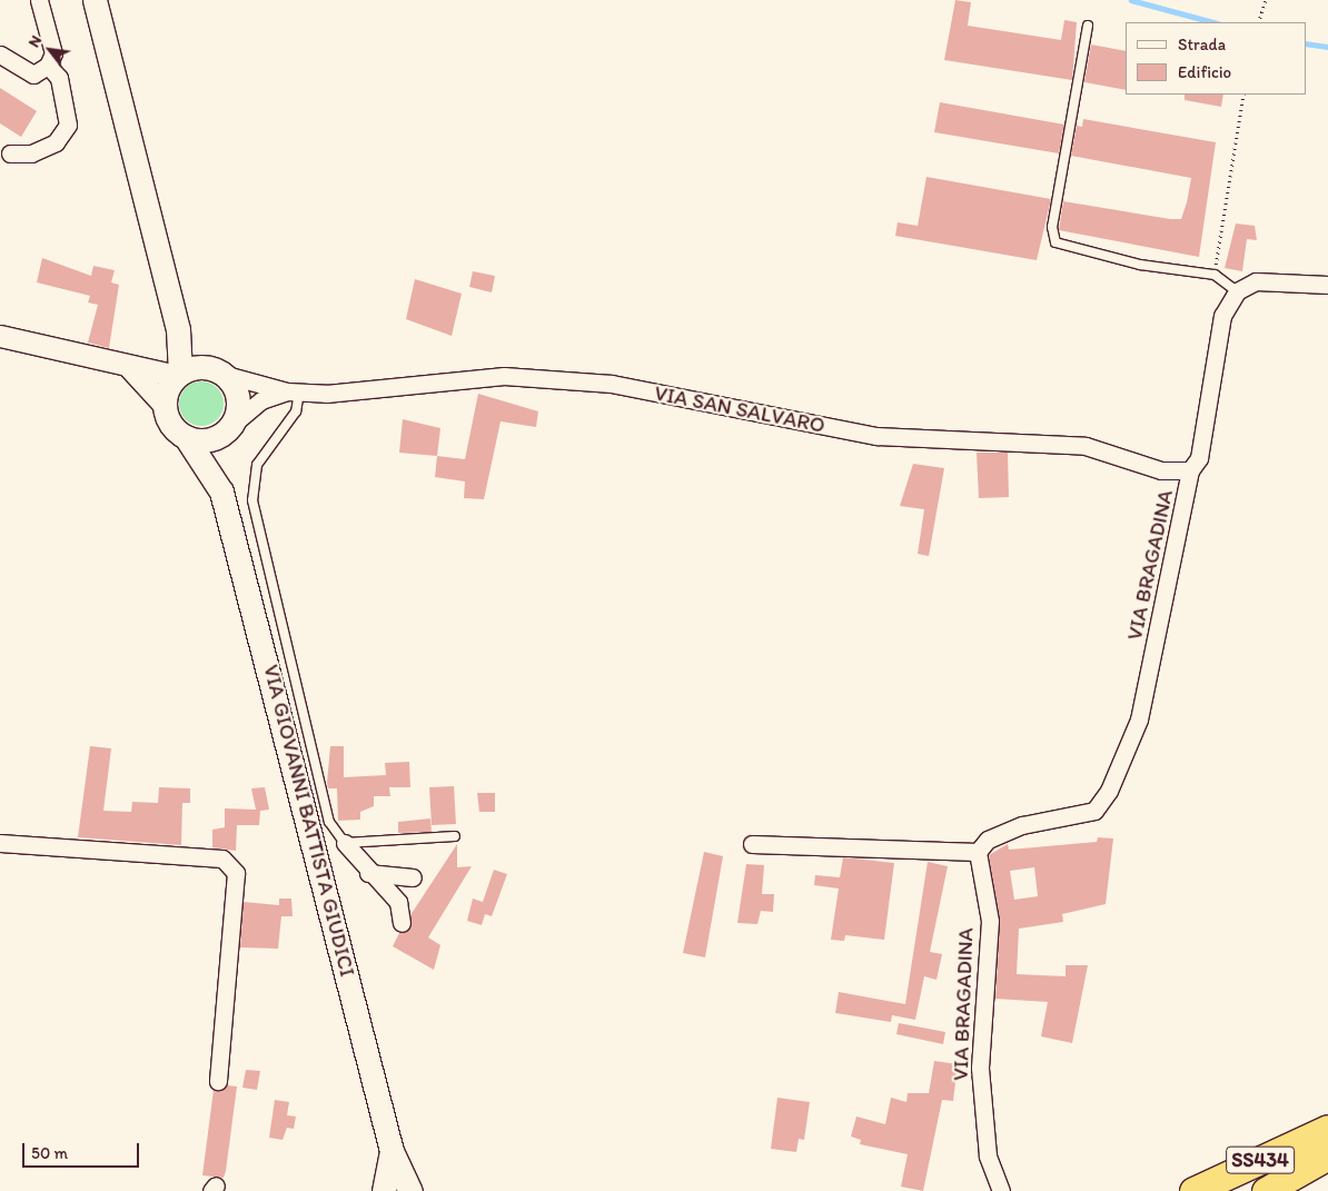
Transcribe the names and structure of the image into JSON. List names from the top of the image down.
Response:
{
  "streets": {
    "highway": ["SS434"],
    "main road": ["VIA GIOVANNI BATTISTA GIUDICI"],
    "street": ["VIA SAN SALVARO", "VIA BRAGADINA"]
  },
  "crossings": [
    ["VIA SAN SALVARO", "VIA BRAGADINA"],
    ["VIA SAN SALVARO", "VIA GIOVANNI BATTISTA GIUDICI"]
  ],
  "legend": ["Strada", "Edificio"],
  "scale_bar": "50 m",
  "north": "top left"
}
